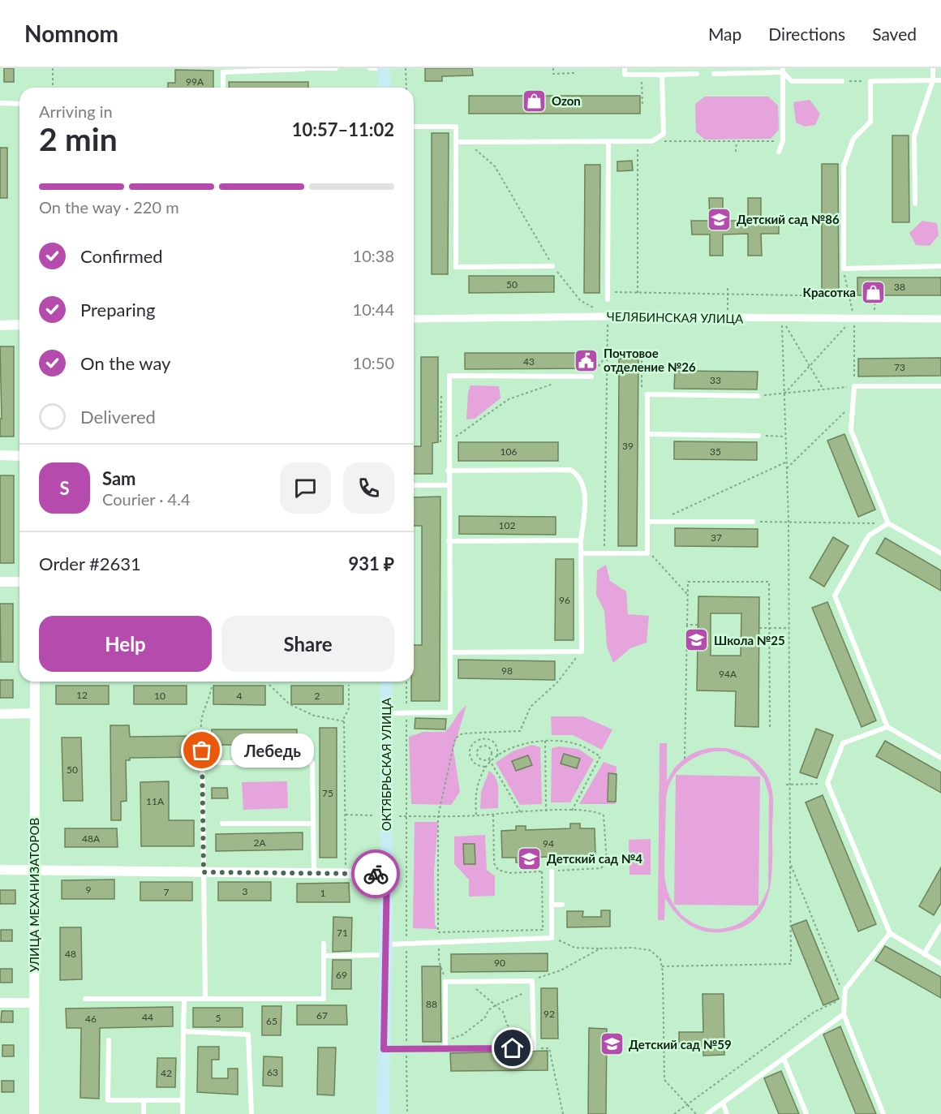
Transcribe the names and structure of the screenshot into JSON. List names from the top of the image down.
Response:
{
  "streets": {
    "main road": ["ОКТЯБРЬСКАЯ УЛИЦА"],
    "street": ["ЧЕЛЯБИНСКАЯ УЛИЦА", "УЛИЦА МЕХАНИЗАТОРОВ"]
  },
  "places": {
    "shop": ["Ozon", "Красотка"],
    "school or university": [
      "Детский сад №86",
      "Школа №25",
      "Детский сад №4",
      "Детский сад №59"
    ],
    "public building": ["Почтовое отделение №26"],
    "other": ["Лебедь"]
  },
  "house_numbers": [
    "99А",
    "50",
    "38",
    "43",
    "73",
    "33",
    "39",
    "106",
    "35",
    "102",
    "37",
    "96",
    "98",
    "94А",
    "12",
    "10",
    "4",
    "2",
    "50",
    "75",
    "11А",
    "48А",
    "2А",
    "94",
    "9",
    "3",
    "7",
    "1",
    "71",
    "48",
    "90",
    "69",
    "88",
    "92",
    "67",
    "44",
    "5",
    "46",
    "65",
    "63",
    "42"
  ],
  "page": {
    "header": "Nomnom",
    "nav": ["Map", "Directions", "Saved"],
    "heading": ["2 min", "Arriving in", "10:57–11:02"],
    "panel": [
      "Sam",
      "Courier · 4.4",
      "Order #2631",
      "931 ₽"
    ],
    "bar": "On the way · 220 m",
    "list": [
      ["Confirmed", "10:38"],
      ["Preparing", "10:44"],
      ["On the way", "10:50"],
      "Delivered"
    ],
    "round": "S",
    "buttons": ["Help", "Share"],
    "bubble": "Лебедь"
  }
}
